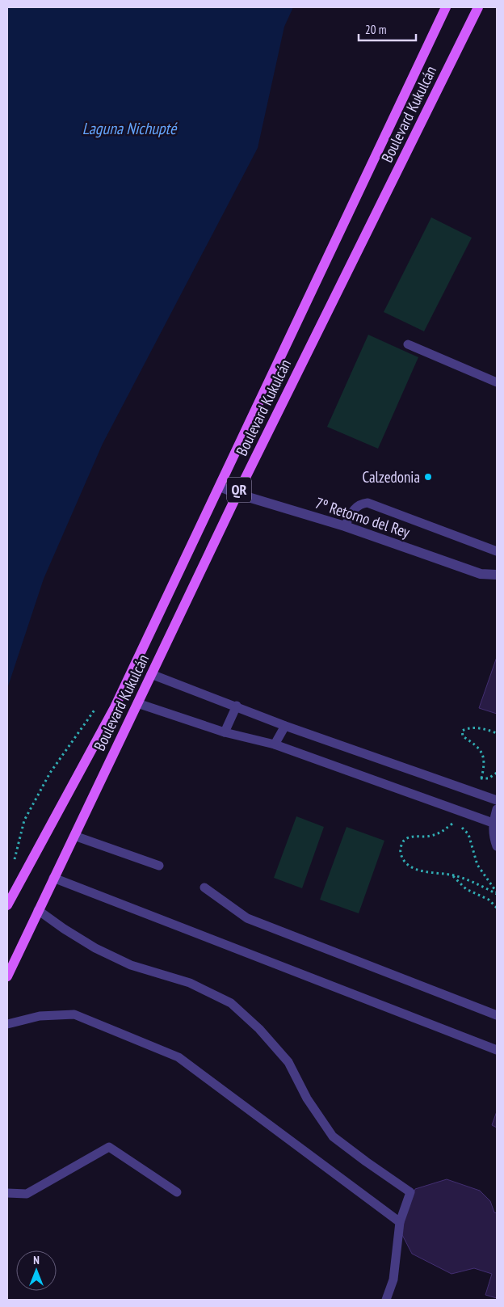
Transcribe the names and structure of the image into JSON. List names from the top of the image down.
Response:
{
  "streets": {
    "main road": ["Boulevard Kukulcán", "QR"],
    "street": ["7º Retorno del Rey"]
  },
  "crossings": [
    ["Boulevard Kukulcán", "7º Retorno del Rey"]
  ],
  "water": ["Laguna Nichupté"],
  "places": ["Calzedonia"],
  "scale_bar": "20 m",
  "north": "top"
}
